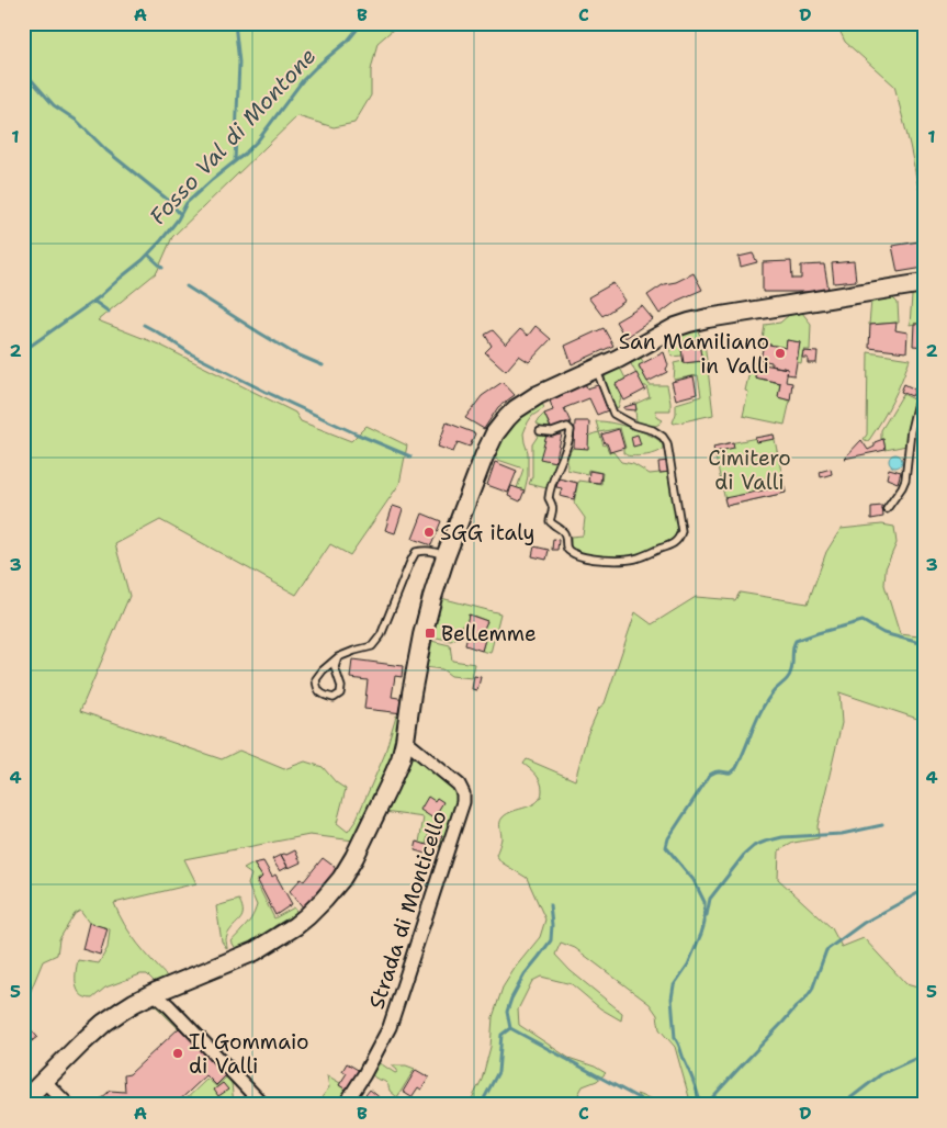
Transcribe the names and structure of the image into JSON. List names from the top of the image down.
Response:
{
  "streets": {
    "street": ["Strada di Monticello"]
  },
  "water": ["Fosso Val di Montone"],
  "parks": ["Cimitero di Valli"],
  "places": {
    "other": ["San Mamiliano in Valli", "SGG italy", "Il Gommaio di Valli"],
    "transit": ["Bellemme"]
  },
  "grid": {
    "columns": [
      "A",
      "B",
      "C",
      "D"
    ],
    "rows": [
      "1",
      "2",
      "3",
      "4",
      "5"
    ]
  }
}
